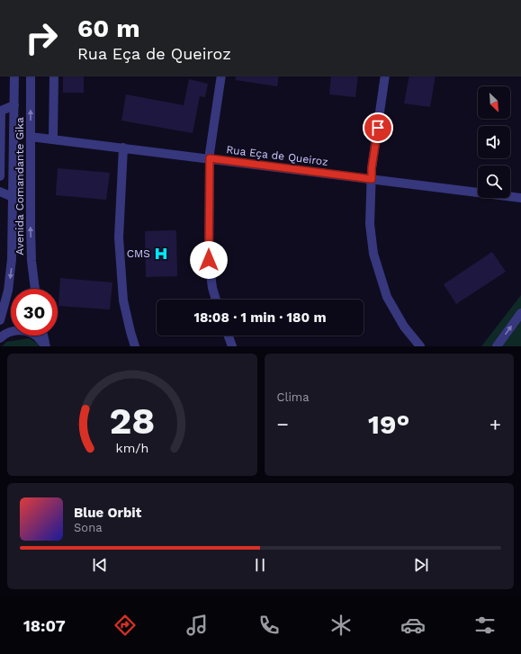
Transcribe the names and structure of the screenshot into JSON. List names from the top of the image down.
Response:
{
  "streets": {
    "street": ["Rua Eça de Queiroz", "Avenida Comandante Gika"]
  },
  "crossings": [
    ["Rua Eça de Queiroz", "Avenida Comandante Gika"]
  ],
  "places": {
    "hospital": ["CMS"]
  },
  "north": "bottom right",
  "page": {
    "turn": ["60 m", "Rua Eça de Queiroz"],
    "limit": "30",
    "trip": "18:08 · 1 min · 180 m",
    "tile": "Clima",
    "heat": ["−", "19°", "+"],
    "song": ["Blue Orbit", "Sona"],
    "tabs": "18:07",
    "gauge": ["28", "km/h"]
  }
}
